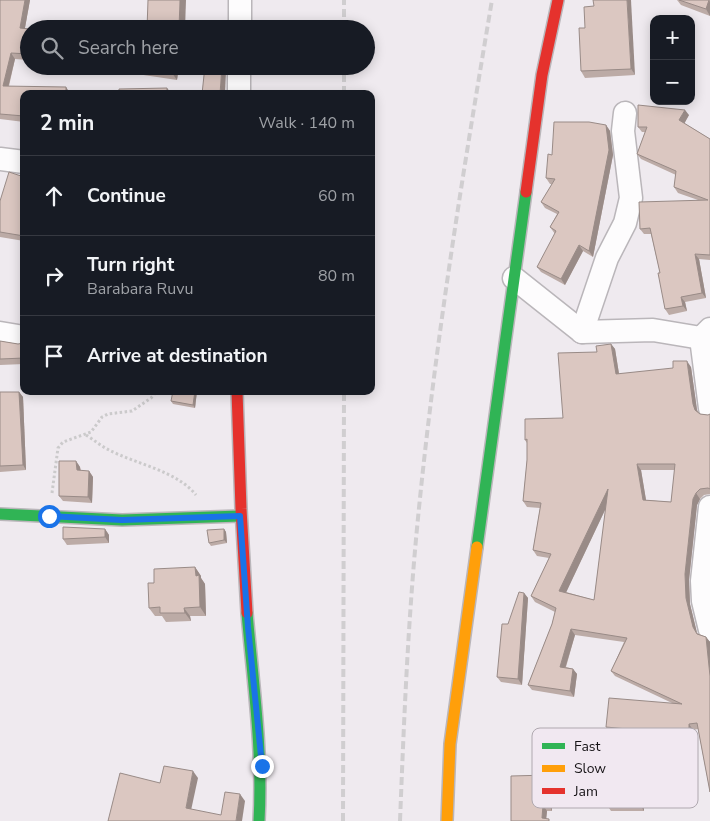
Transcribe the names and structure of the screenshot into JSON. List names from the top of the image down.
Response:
{
  "legend": ["Fast", "Slow", "Jam"],
  "page": {
    "map_buttons": ["+", "−"],
    "search": "Search here",
    "heading": ["2 min", "Walk · 140 m"],
    "list": [
      ["Continue", "60 m"],
      ["Turn right", "Barabara Ruvu", "80 m"],
      "Arrive at destination"
    ]
  }
}
